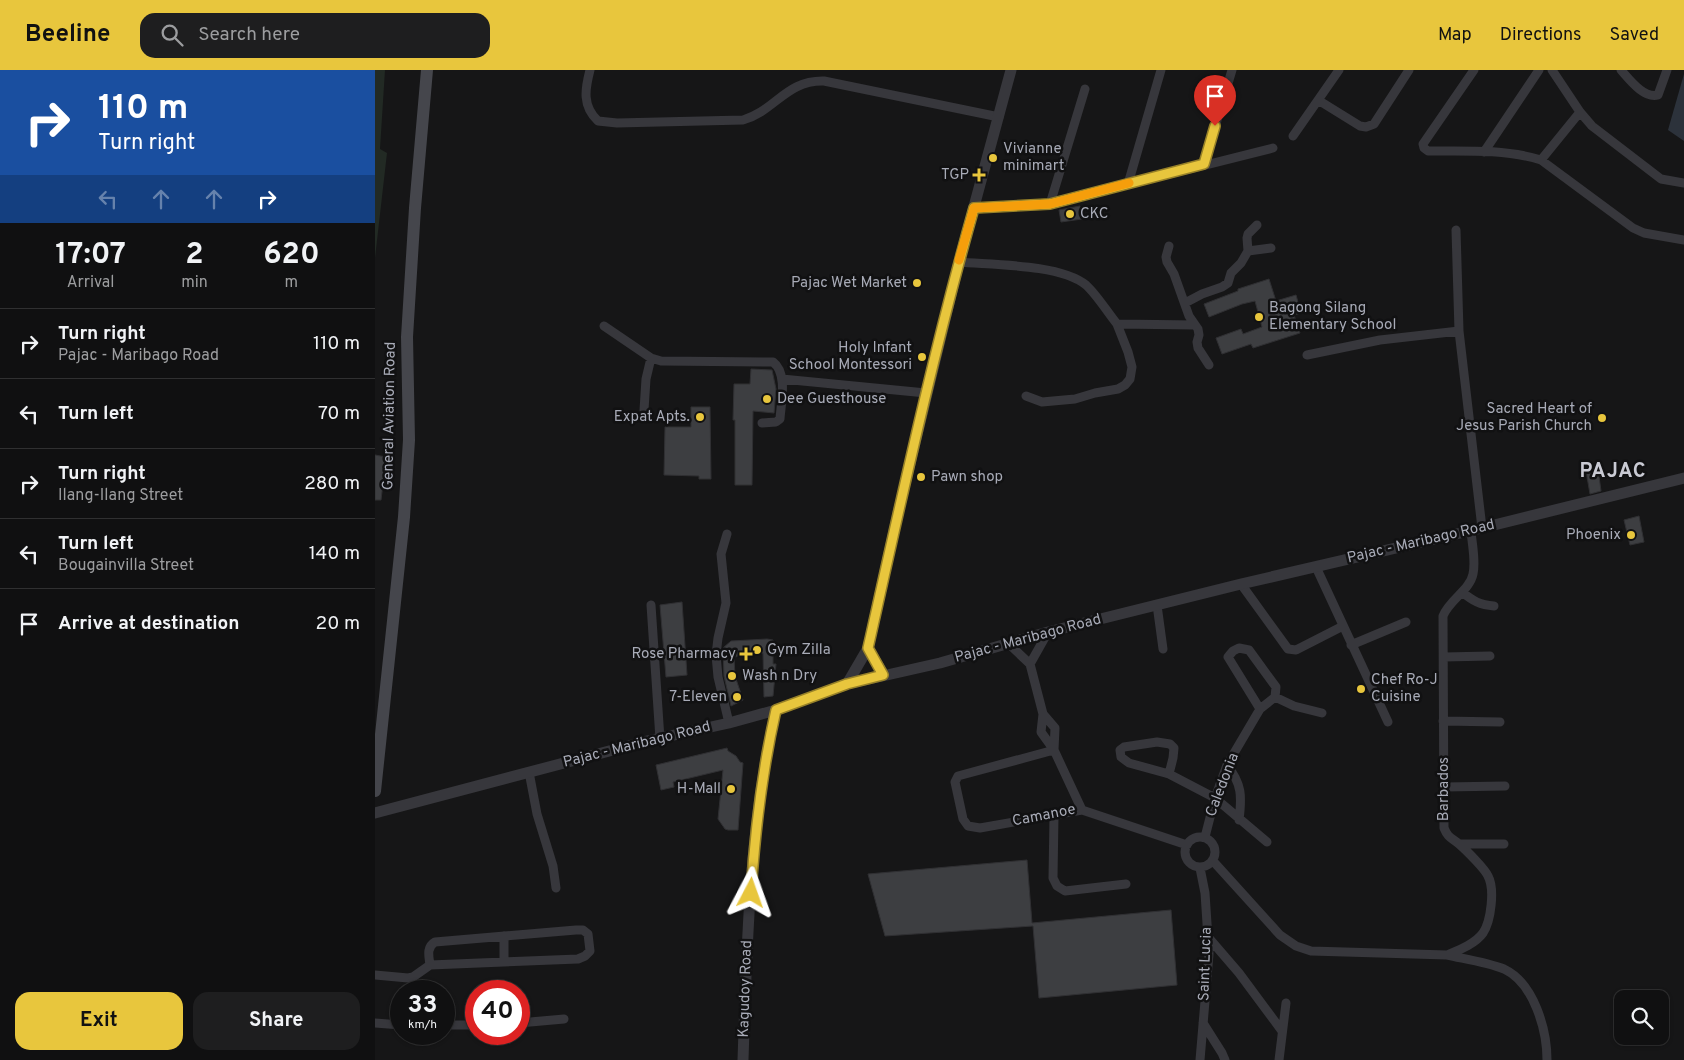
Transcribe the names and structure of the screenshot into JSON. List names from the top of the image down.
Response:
{
  "streets": {
    "main road": ["General Aviation Road"],
    "street": [
      "Pajac - Maribago Road",
      "Caledonia",
      "Barbados",
      "Camanoe",
      "Saint Lucia",
      "Kagudoy Road"
    ]
  },
  "crossings": [
    ["Pajac - Maribago Road", "Barbados"],
    ["Pajac - Maribago Road", "Kagudoy Road"],
    ["Caledonia", "Barbados"],
    ["Caledonia", "Saint Lucia"],
    ["Barbados", "Saint Lucia"]
  ],
  "districts": ["PAJAC"],
  "places": {
    "other": [
      "Vivianne minimart",
      "CKC",
      "Pajac Wet Market",
      "Bagong Silang Elementary School",
      "Holy Infant School Montessori",
      "Dee Guesthouse",
      "Expat Apts.",
      "Sacred Heart of Jesus Parish Church",
      "Pawn shop",
      "Phoenix",
      "Gym Zilla",
      "Wash n Dry",
      "Chef Ro-J Cuisine",
      "7-Eleven",
      "H-Mall"
    ],
    "health": ["TGP", "Rose Pharmacy"]
  },
  "page": {
    "header": "Beeline",
    "search": "Search here",
    "nav": ["Map", "Directions", "Saved"],
    "turn": ["110 m", "Turn right"],
    "eta": [
      "17:07",
      "Arrival",
      "2",
      "min",
      "620",
      "m"
    ],
    "list": [
      {
        "name": "Turn right",
        "note": "Pajac - Maribago Road",
        "value": "110 m"
      },
      {
        "name": "Turn left",
        "value": "70 m"
      },
      {
        "name": "Turn right",
        "note": "Ilang-Ilang Street",
        "value": "280 m"
      },
      {
        "name": "Turn left",
        "note": "Bougainvilla Street",
        "value": "140 m"
      },
      {
        "name": "Arrive at destination",
        "value": "20 m"
      }
    ],
    "speed": "33 km/h",
    "limit": "40",
    "buttons": ["Exit", "Share"]
  }
}
